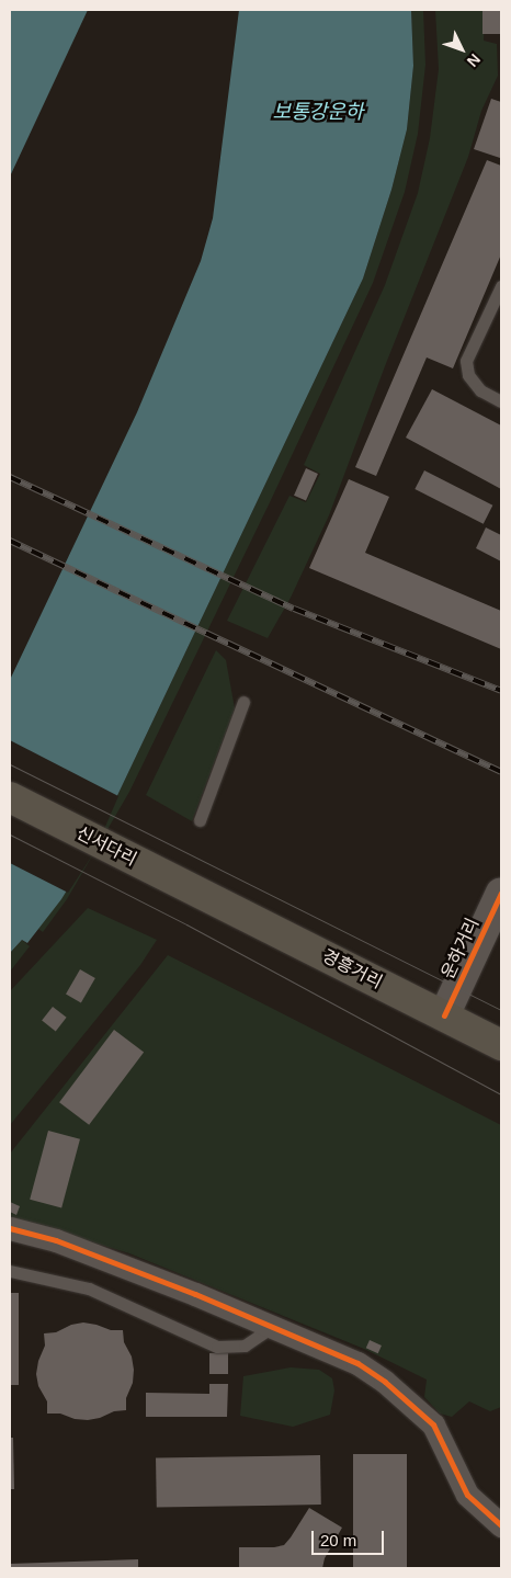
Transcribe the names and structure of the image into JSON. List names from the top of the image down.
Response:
{
  "streets": {
    "main road": ["신서다리", "경흥거리"],
    "street": ["운하거리"]
  },
  "crossings": [
    ["신서다리", "경흥거리"],
    ["운하거리", "경흥거리"]
  ],
  "water": ["보통강운하"],
  "scale_bar": "20 m",
  "north": "bottom right"
}
